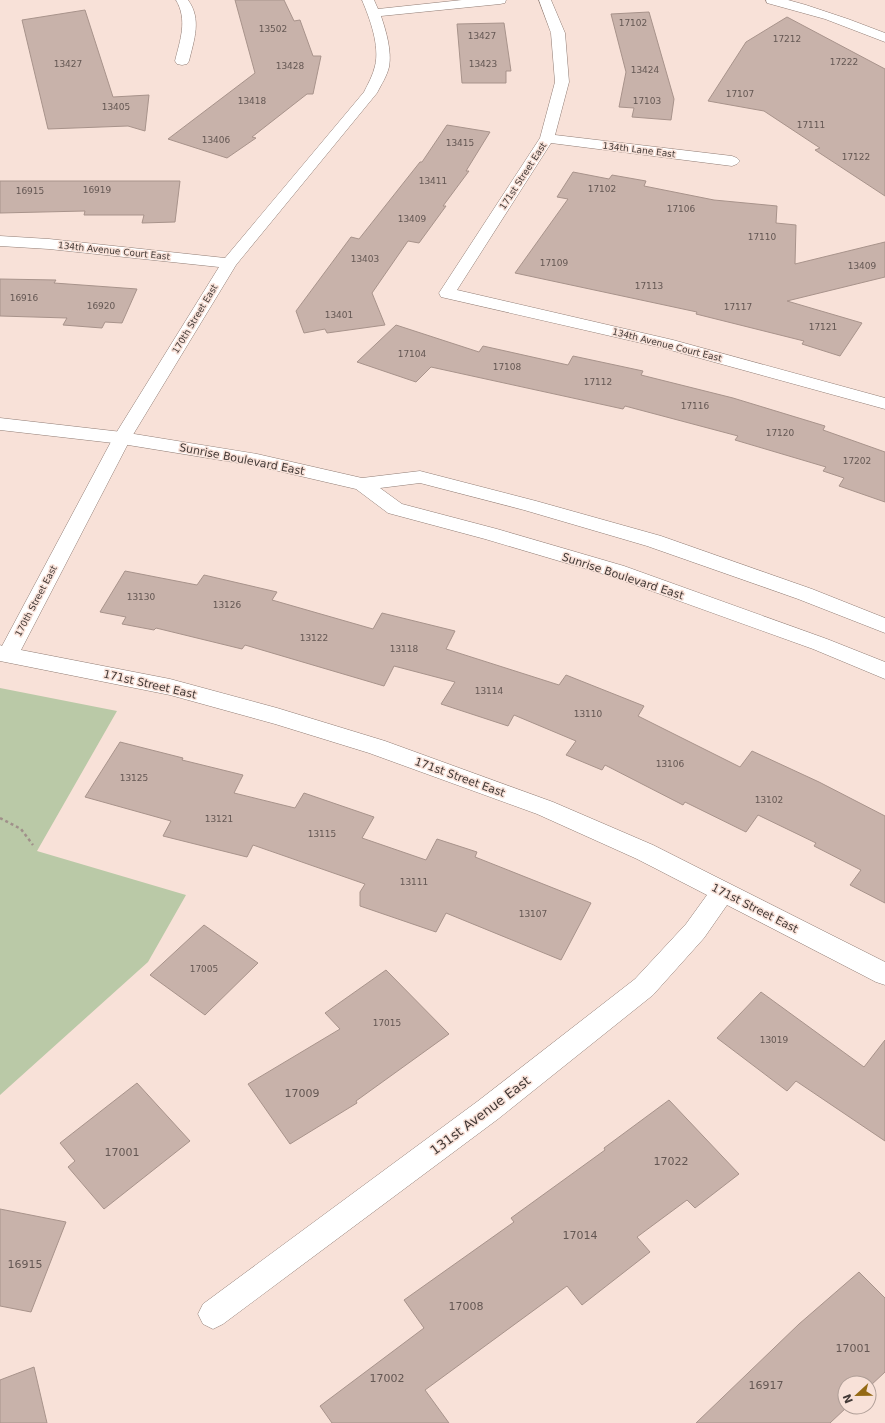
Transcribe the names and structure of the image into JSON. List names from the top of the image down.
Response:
{
  "streets": {
    "street": [
      "134th Lane East",
      "171st Street East",
      "134th Avenue Court East",
      "170th Street East",
      "Sunrise Boulevard East",
      "131st Avenue East"
    ]
  },
  "crossings": [
    ["134th Lane East", "171st Street East"],
    ["171st Street East", "134th Avenue Court East"],
    ["171st Street East", "170th Street East"],
    ["171st Street East", "131st Avenue East"],
    ["134th Avenue Court East", "170th Street East"],
    ["170th Street East", "Sunrise Boulevard East"]
  ],
  "house_numbers": [
    "17102",
    "13502",
    "13427",
    "17212",
    "17222",
    "13427",
    "13423",
    "13428",
    "13424",
    "17107",
    "13418",
    "17103",
    "13405",
    "17111",
    "13406",
    "13415",
    "17122",
    "13411",
    "17102",
    "16919",
    "16915",
    "17106",
    "13409",
    "17110",
    "13403",
    "17109",
    "13409",
    "17113",
    "16916",
    "16920",
    "17117",
    "13401",
    "17121",
    "17104",
    "17108",
    "17112",
    "17116",
    "17120",
    "17202",
    "13130",
    "13126",
    "13122",
    "13118",
    "13114",
    "13110",
    "13106",
    "13125",
    "13102",
    "13121",
    "13115",
    "13111",
    "13107",
    "17005",
    "17015",
    "13019",
    "17009",
    "17001",
    "17022",
    "17014",
    "16915",
    "17008",
    "17001",
    "17002",
    "16917"
  ],
  "north": "left"
}
